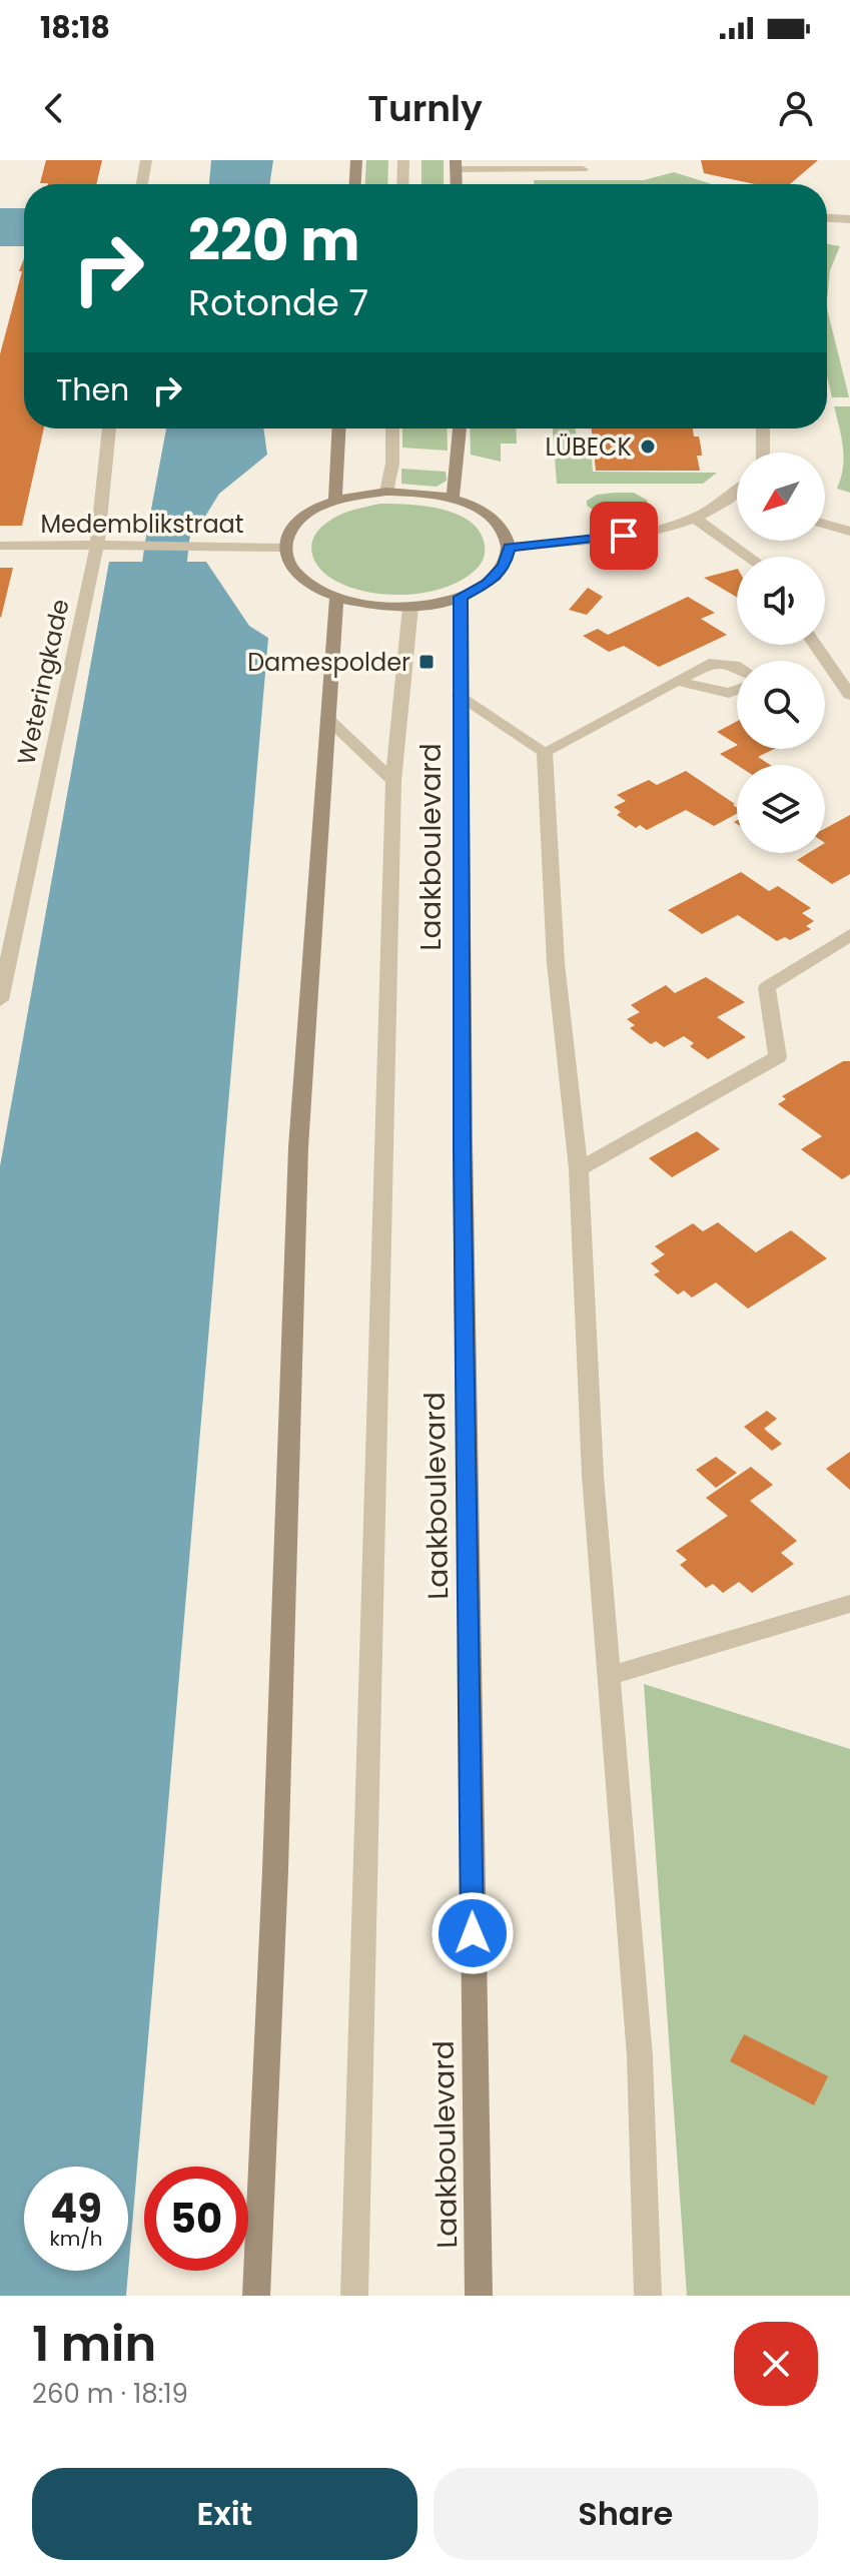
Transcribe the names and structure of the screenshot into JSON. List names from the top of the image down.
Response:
{
  "streets": {
    "main road": ["Laakboulevard"],
    "street": ["Medemblikstraat", "Weteringkade"]
  },
  "crossings": [
    ["Medemblikstraat", "Weteringkade"]
  ],
  "places": {
    "other": ["LÜBECK"],
    "transit": ["Damespolder"]
  },
  "north": "bottom left",
  "page": {
    "status": "18:18",
    "header": "Turnly",
    "turn": ["220 m", "Rotonde 7"],
    "then": "Then",
    "speed": "49 km/h",
    "limit": "50",
    "heading": ["1 min", "260 m · 18:19"],
    "buttons": ["Exit", "Share"]
  }
}
